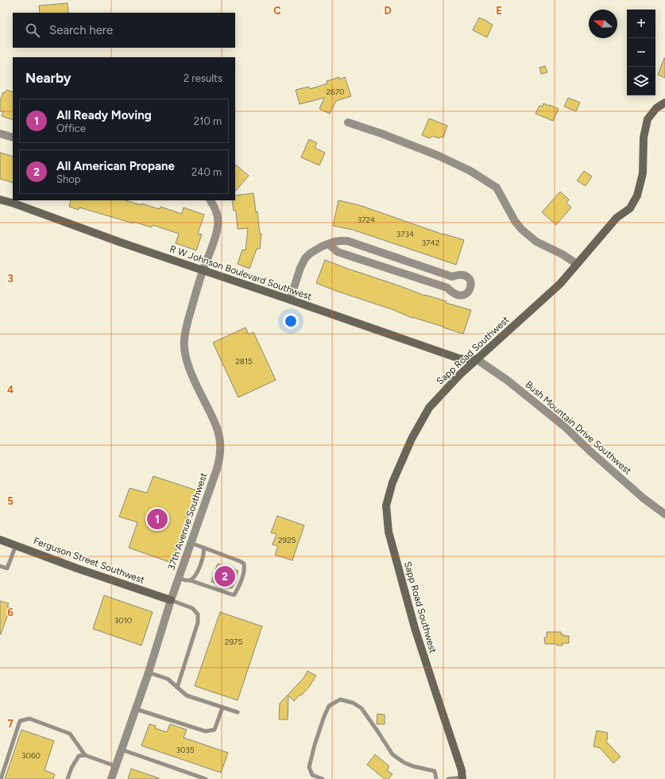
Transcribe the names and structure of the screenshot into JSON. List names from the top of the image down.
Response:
{
  "streets": {
    "street": [
      "R W Johnson Boulevard Southwest",
      "Sapp Road Southwest",
      "Bush Mountain Drive Southwest",
      "37th Avenue Southwest",
      "Ferguson Street Southwest"
    ]
  },
  "crossings": [
    ["R W Johnson Boulevard Southwest", "Sapp Road Southwest"],
    ["R W Johnson Boulevard Southwest", "Bush Mountain Drive Southwest"],
    ["R W Johnson Boulevard Southwest", "37th Avenue Southwest"],
    ["Sapp Road Southwest", "Bush Mountain Drive Southwest"],
    ["37th Avenue Southwest", "Ferguson Street Southwest"]
  ],
  "house_numbers": [
    "2670",
    "3724",
    "3734",
    "3742",
    "2815",
    "2925",
    "3010",
    "2975",
    "3035",
    "3060"
  ],
  "north": "left",
  "page": {
    "map_buttons": ["+", "−"],
    "search": "Search here",
    "heading": ["Nearby", "2 results"],
    "list": [
      {
        "mark": "1",
        "name": "All Ready Moving",
        "note": "Office",
        "value": "210 m"
      },
      {
        "mark": "2",
        "name": "All American Propane",
        "note": "Shop",
        "value": "240 m"
      }
    ],
    "pins": ["1", "2"]
  },
  "grid": {
    "columns": ["C", "D", "E"],
    "rows": [
      "3",
      "4",
      "5",
      "6",
      "7"
    ]
  }
}
